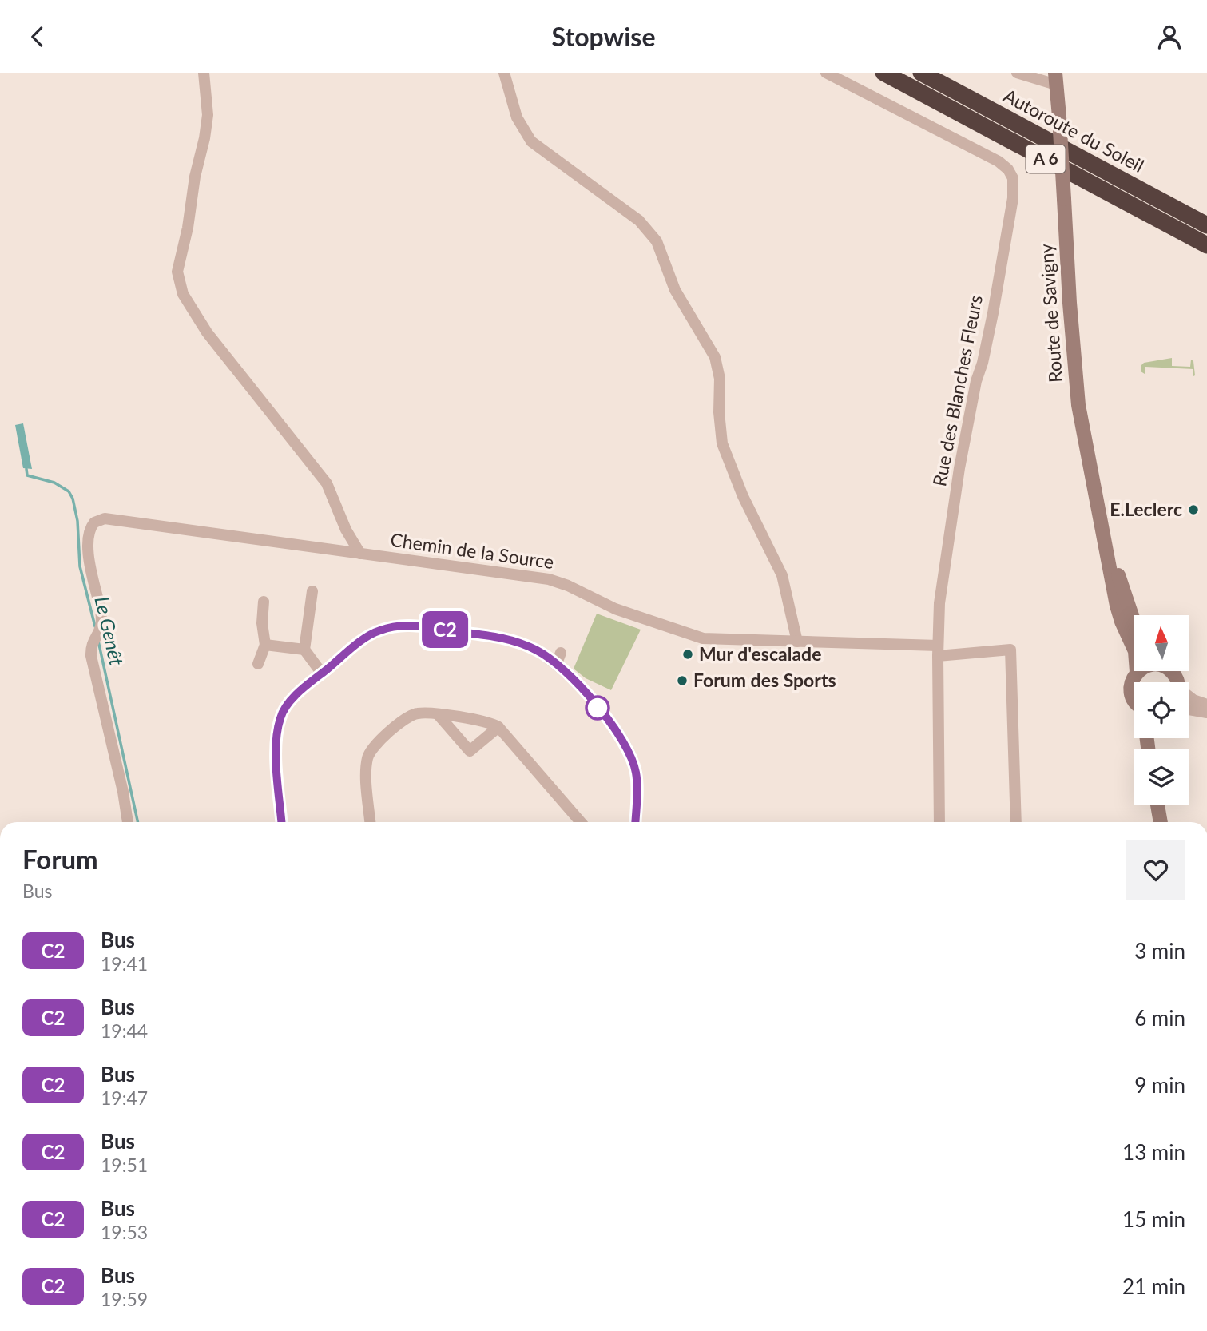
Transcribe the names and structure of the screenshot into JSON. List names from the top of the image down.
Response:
{
  "streets": {
    "highway": ["Autoroute du Soleil", "A 6"],
    "main road": ["Route de Savigny"],
    "street": ["Rue des Blanches Fleurs", "Chemin de la Source"]
  },
  "crossings": [
    ["Rue des Blanches Fleurs", "Chemin de la Source"]
  ],
  "water": ["Le Genêt"],
  "places": ["E.Leclerc", "Mur d'escalade", "Forum des Sports"],
  "lines": ["bus line C2"],
  "north": "top",
  "page": {
    "header": "Stopwise",
    "on_map": "C2",
    "heading": ["Forum", "Bus"],
    "list": [
      {
        "mark": "C2",
        "name": "Bus",
        "note": "19:41",
        "value": "3 min"
      },
      {
        "mark": "C2",
        "name": "Bus",
        "note": "19:44",
        "value": "6 min"
      },
      {
        "mark": "C2",
        "name": "Bus",
        "note": "19:47",
        "value": "9 min"
      },
      {
        "mark": "C2",
        "name": "Bus",
        "note": "19:51",
        "value": "13 min"
      },
      {
        "mark": "C2",
        "name": "Bus",
        "note": "19:53",
        "value": "15 min"
      },
      {
        "mark": "C2",
        "name": "Bus",
        "note": "19:59",
        "value": "21 min"
      }
    ]
  }
}
